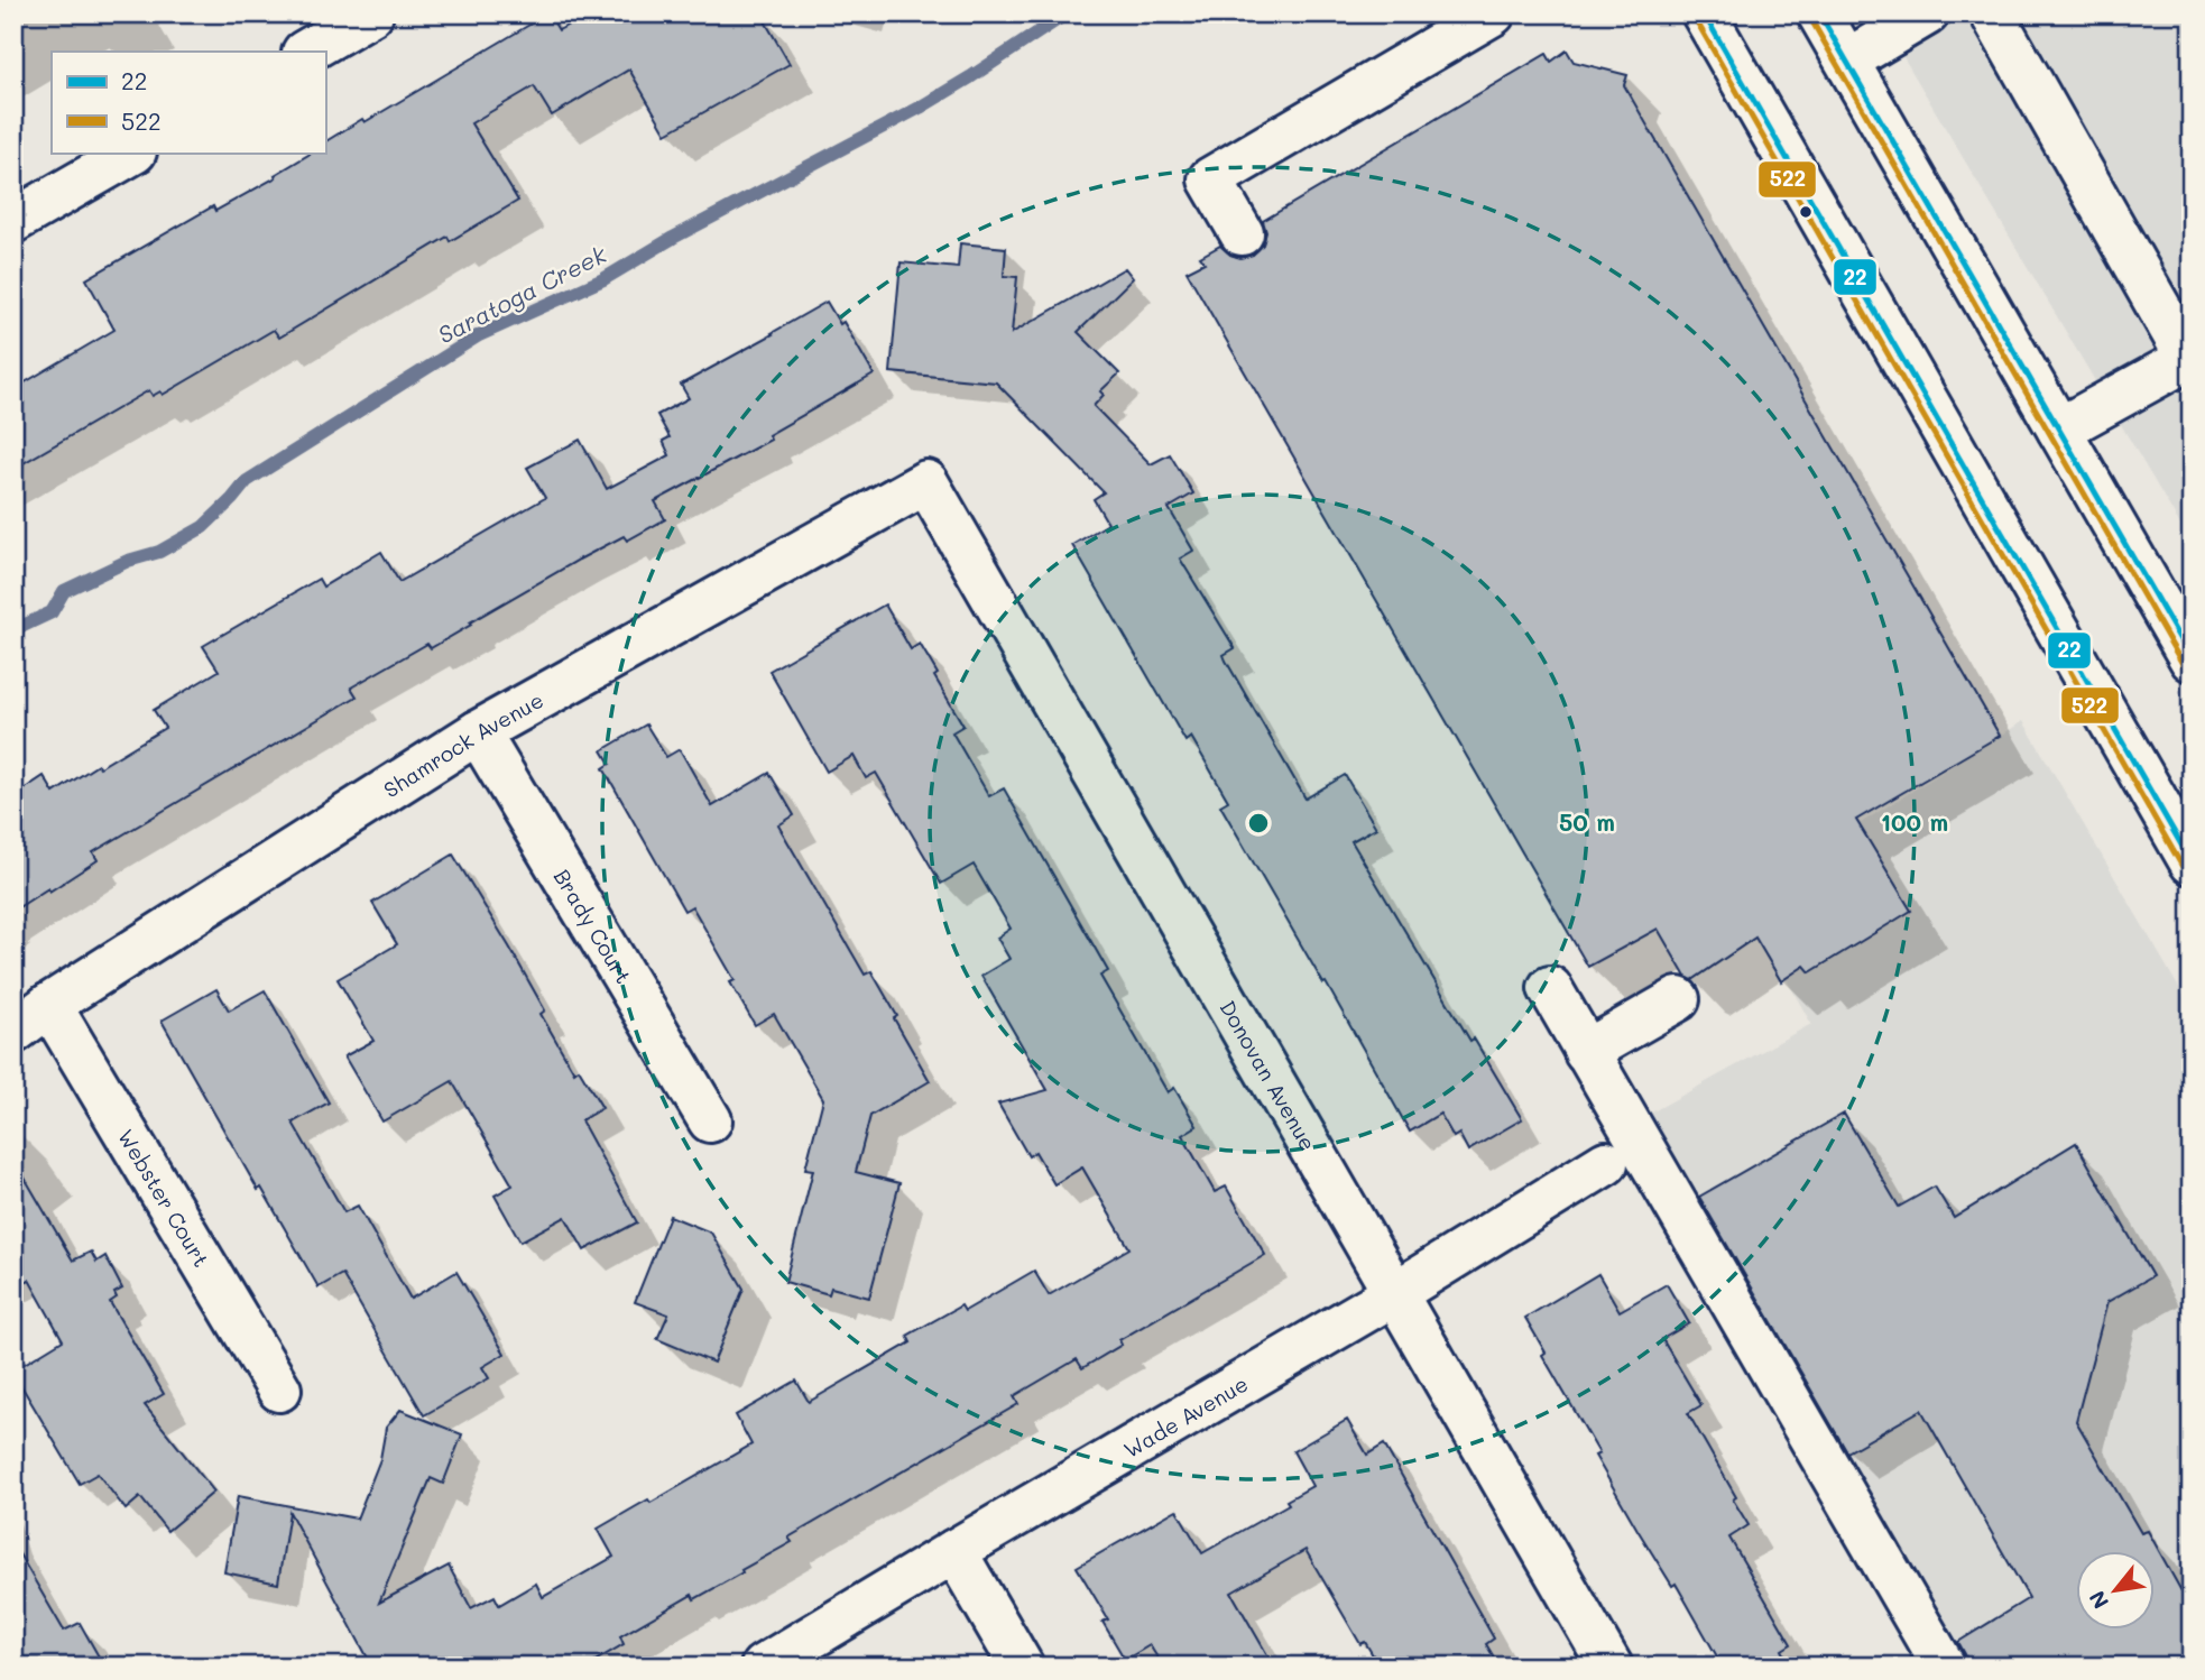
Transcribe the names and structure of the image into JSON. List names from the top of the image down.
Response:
{
  "streets": {
    "street": [
      "Shamrock Avenue",
      "Brady Court",
      "Donovan Avenue",
      "Webster Court",
      "Wade Avenue"
    ]
  },
  "crossings": [
    ["Shamrock Avenue", "Brady Court"],
    ["Shamrock Avenue", "Donovan Avenue"],
    ["Shamrock Avenue", "Webster Court"],
    ["Donovan Avenue", "Wade Avenue"]
  ],
  "water": ["Saratoga Creek"],
  "lines": ["transit line 22", "transit line 522"],
  "legend": ["22", "522"],
  "north": "bottom left",
  "rings": ["50 m", "100 m"]
}
